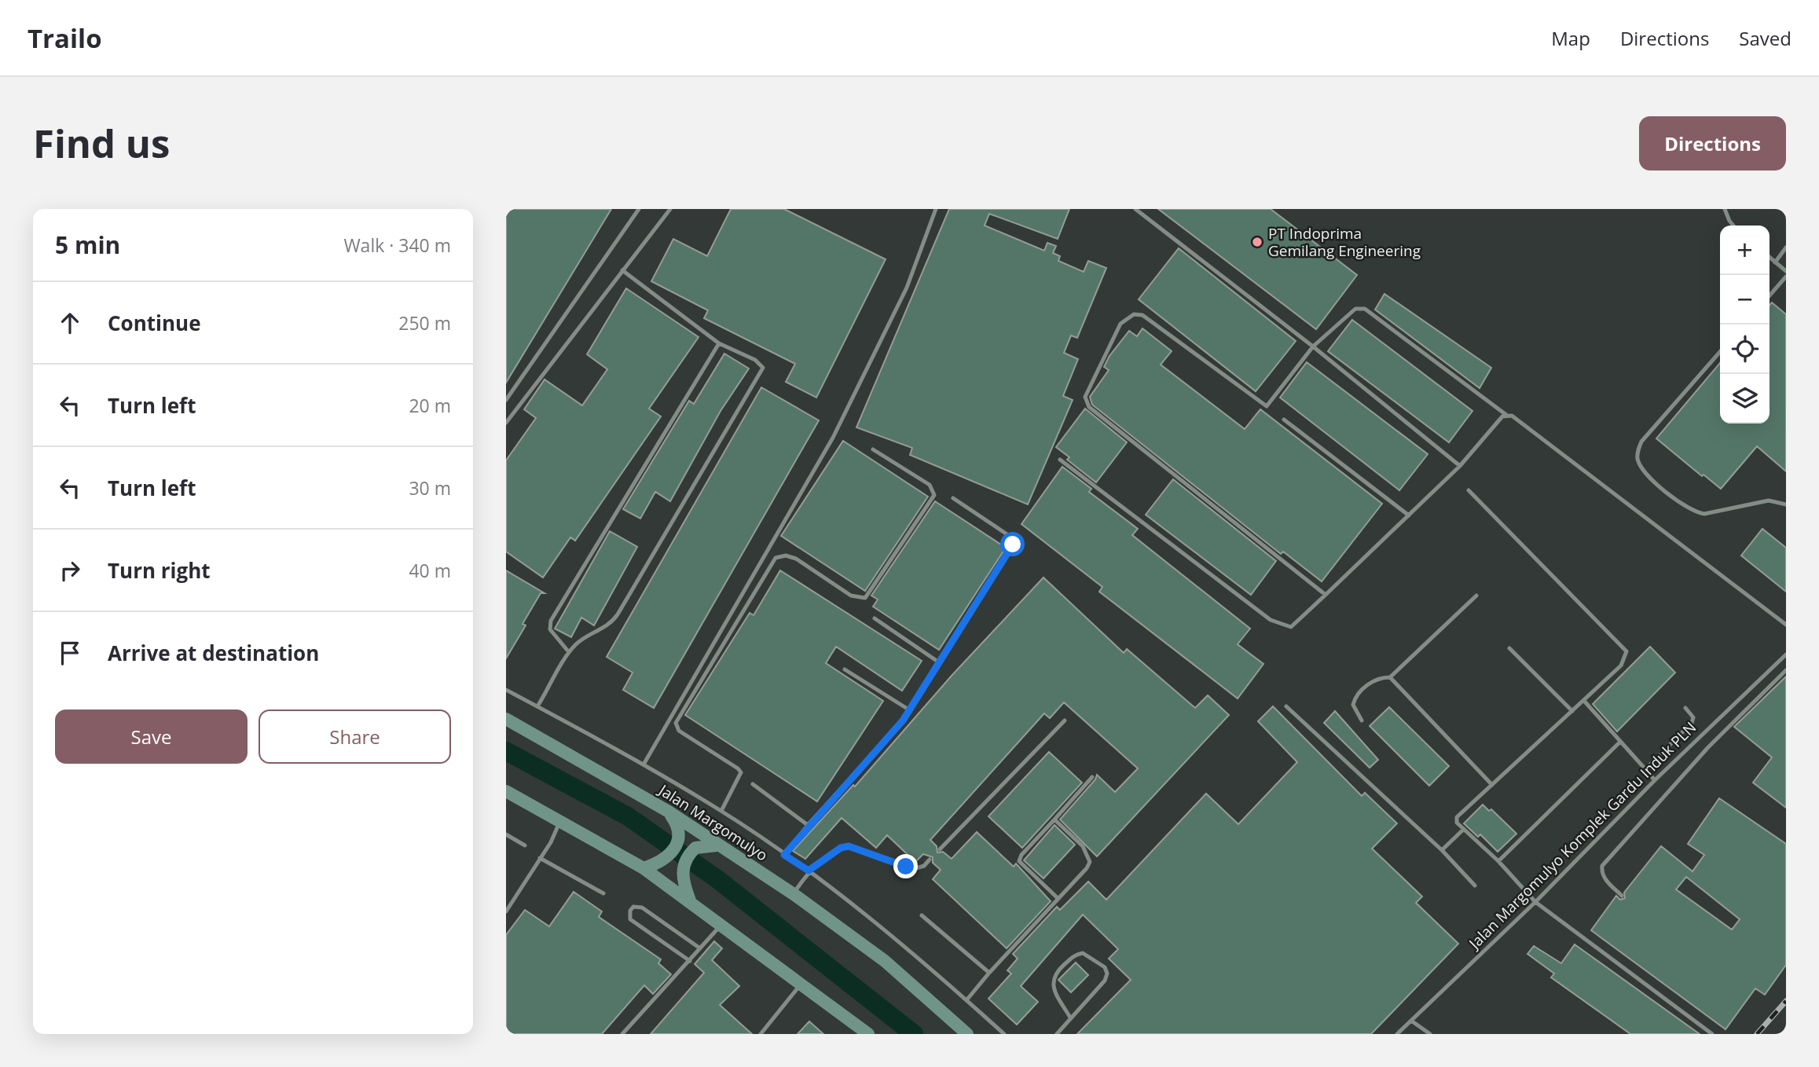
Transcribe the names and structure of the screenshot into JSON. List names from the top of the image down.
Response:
{
  "streets": {
    "main road": ["Jalan Margomulyo"],
    "lane": ["Jalan Margomulyo Komplek Gardu Induk PLN"]
  },
  "places": ["PT Indoprima Gemilang Engineering"],
  "page": {
    "header": "Trailo",
    "nav": ["Map", "Directions", "Saved"],
    "buttons": [
      "Directions",
      ["Save", "Share"]
    ],
    "title": "Find us",
    "heading": ["5 min", "Walk · 340 m"],
    "map_buttons": ["+", "−"],
    "list": [
      ["Continue", "250 m"],
      ["Turn left", "20 m"],
      ["Turn left", "30 m"],
      ["Turn right", "40 m"],
      "Arrive at destination"
    ]
  }
}
